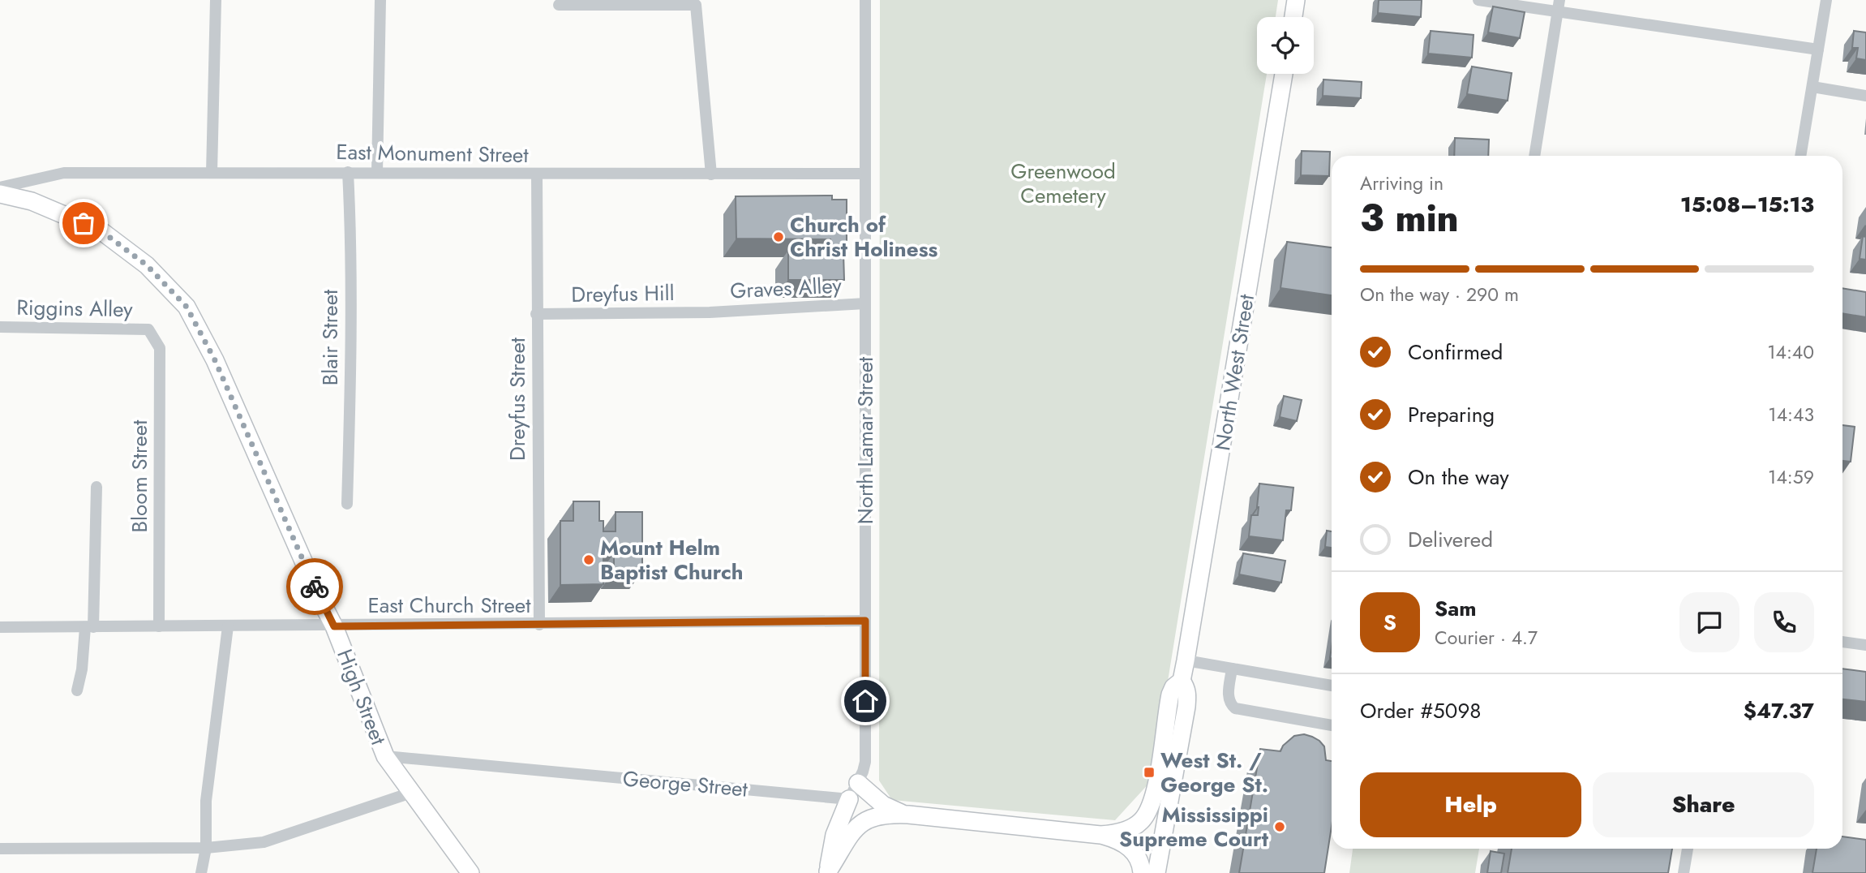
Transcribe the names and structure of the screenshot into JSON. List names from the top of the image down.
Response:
{
  "streets": {
    "street": [
      "East Monument Street",
      "Graves Alley",
      "Dreyfus Hill",
      "Riggins Alley",
      "Blair Street",
      "North West Street",
      "Dreyfus Street",
      "North Lamar Street",
      "Bloom Street",
      "East Church Street",
      "High Street",
      "George Street"
    ]
  },
  "crossings": [
    ["East Monument Street", "Blair Street"],
    ["East Monument Street", "Dreyfus Street"],
    ["East Monument Street", "North Lamar Street"],
    ["Graves Alley", "Dreyfus Hill"],
    ["Graves Alley", "North Lamar Street"],
    ["Dreyfus Hill", "Dreyfus Street"],
    ["Riggins Alley", "Bloom Street"],
    ["Dreyfus Street", "East Church Street"],
    ["North Lamar Street", "East Church Street"],
    ["North Lamar Street", "George Street"],
    ["Bloom Street", "East Church Street"],
    ["East Church Street", "High Street"],
    ["High Street", "George Street"]
  ],
  "parks": ["Greenwood Cemetery"],
  "places": {
    "other": ["Church of Christ Holiness", "Mount Helm Baptist Church", "Mississippi Supreme Court"],
    "transit": ["West St. / George St."]
  },
  "page": {
    "heading": ["3 min", "Arriving in", "15:08–15:13"],
    "panel": [
      "Sam",
      "Courier · 4.7",
      "Order #5098",
      "$47.37"
    ],
    "bar": "On the way · 290 m",
    "list": [
      ["Confirmed", "14:40"],
      ["Preparing", "14:43"],
      ["On the way", "14:59"],
      "Delivered"
    ],
    "round": "S",
    "buttons": ["Help", "Share"]
  }
}
